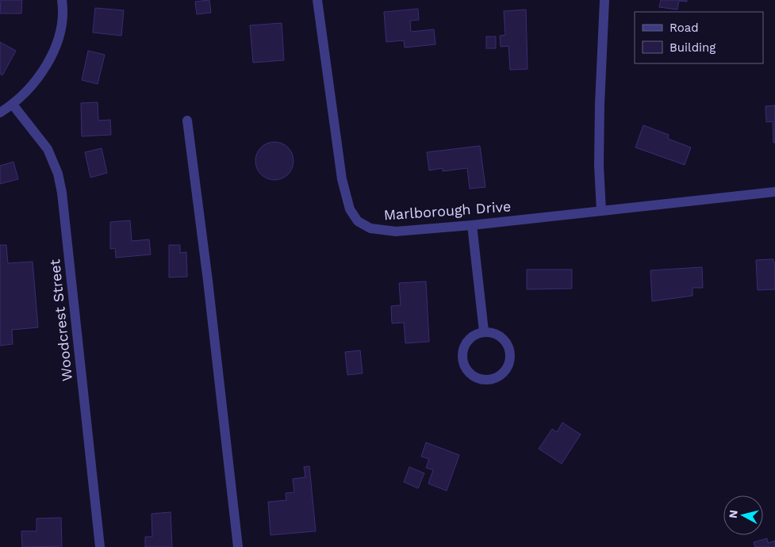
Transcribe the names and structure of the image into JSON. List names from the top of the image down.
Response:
{
  "streets": {
    "street": ["Marlborough Drive", "Woodcrest Street"]
  },
  "legend": ["Road", "Building"],
  "north": "left"
}
